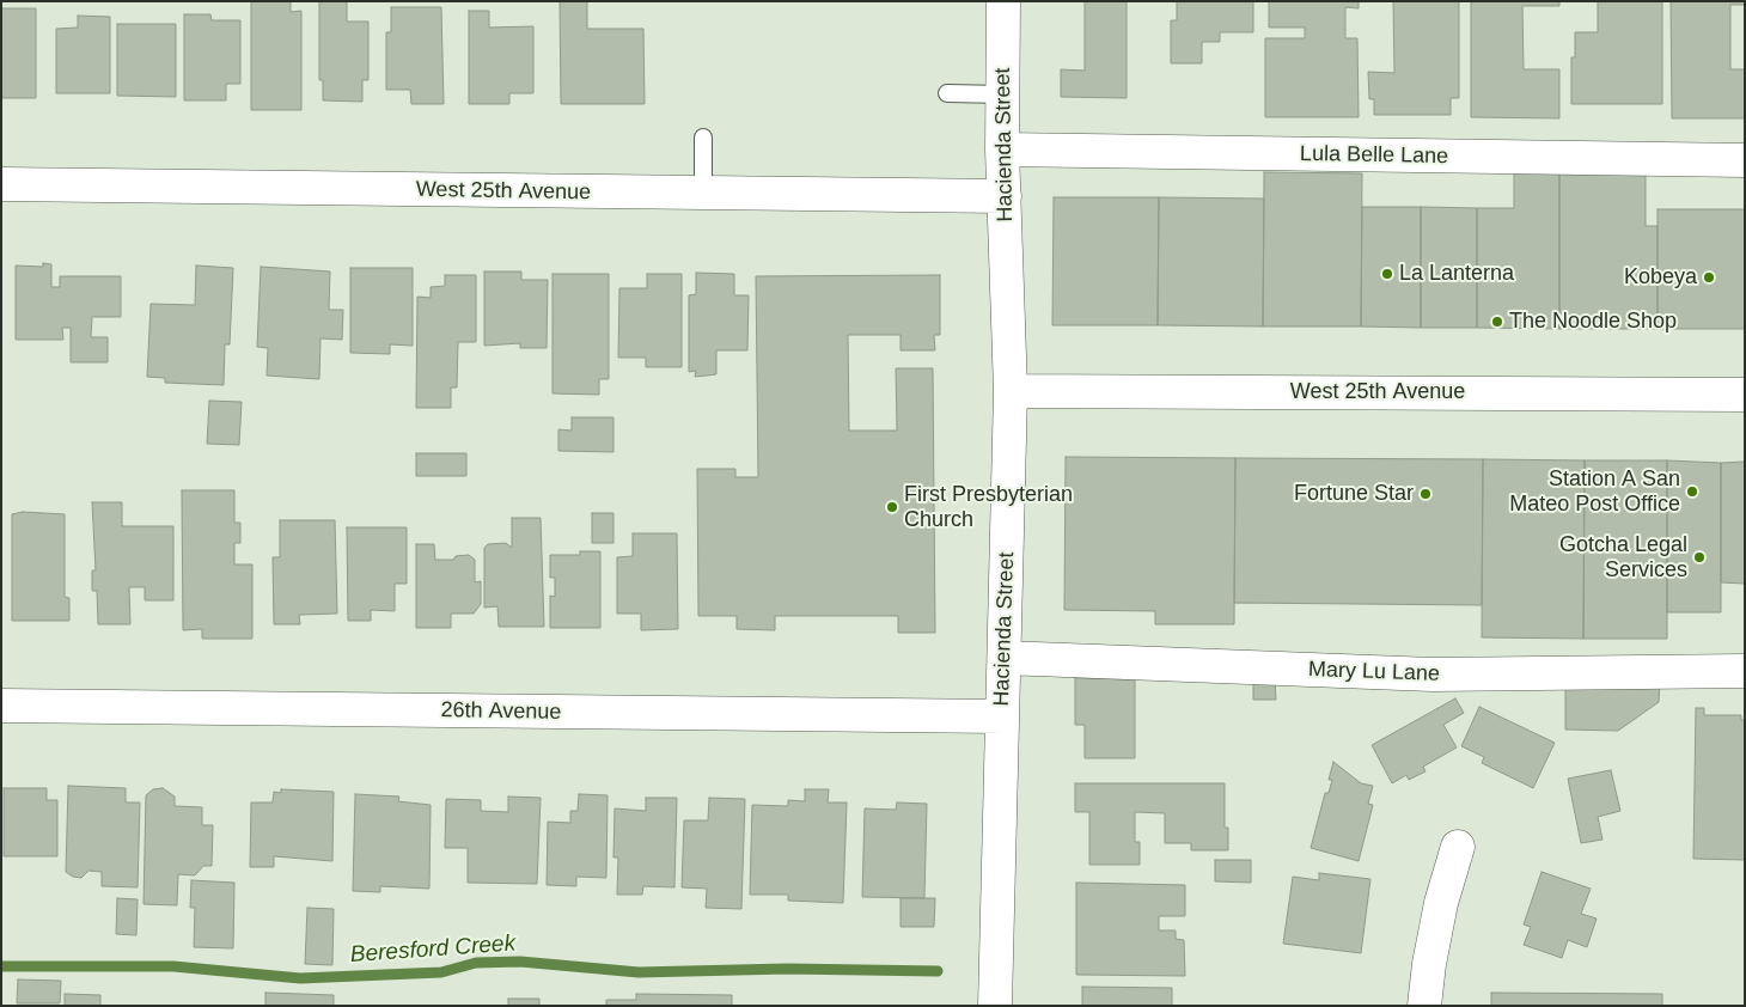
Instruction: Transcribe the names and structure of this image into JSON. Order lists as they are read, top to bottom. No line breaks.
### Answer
{"streets":{"street":["Hacienda Street","Lula Belle Lane","West 25th Avenue","Mary Lu Lane","26th Avenue"]},"crossings":[["Hacienda Street","Lula Belle Lane"],["Hacienda Street","West 25th Avenue"],["Hacienda Street","Mary Lu Lane"],["Hacienda Street","26th Avenue"]],"water":["Beresford Creek"],"places":["La Lanterna","Kobeya","The Noodle Shop","Station A San Mateo Post Office","Fortune Star","First Presbyterian Church","Gotcha Legal Services"]}
